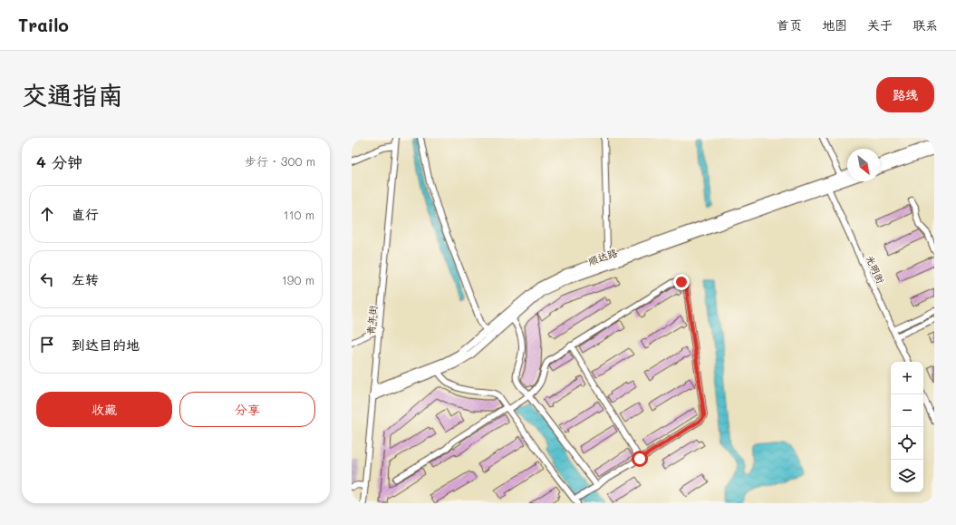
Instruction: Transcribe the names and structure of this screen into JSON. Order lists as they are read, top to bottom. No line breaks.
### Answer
{"streets":{"main road":["顺达路"],"street":["光明街","青年街"]},"crossings":[["顺达路","光明街"],["顺达路","青年街"]],"north":"bottom right","page":{"header":"Trailo","nav":["首页","地图","关于","联系"],"buttons":["路线",["收藏","分享"]],"title":"交通指南","heading":["4 分钟","步行 · 300 m"],"list":[["直行","110 m"],["左转","190 m"],"到达目的地"],"map_buttons":["+","−"]}}
